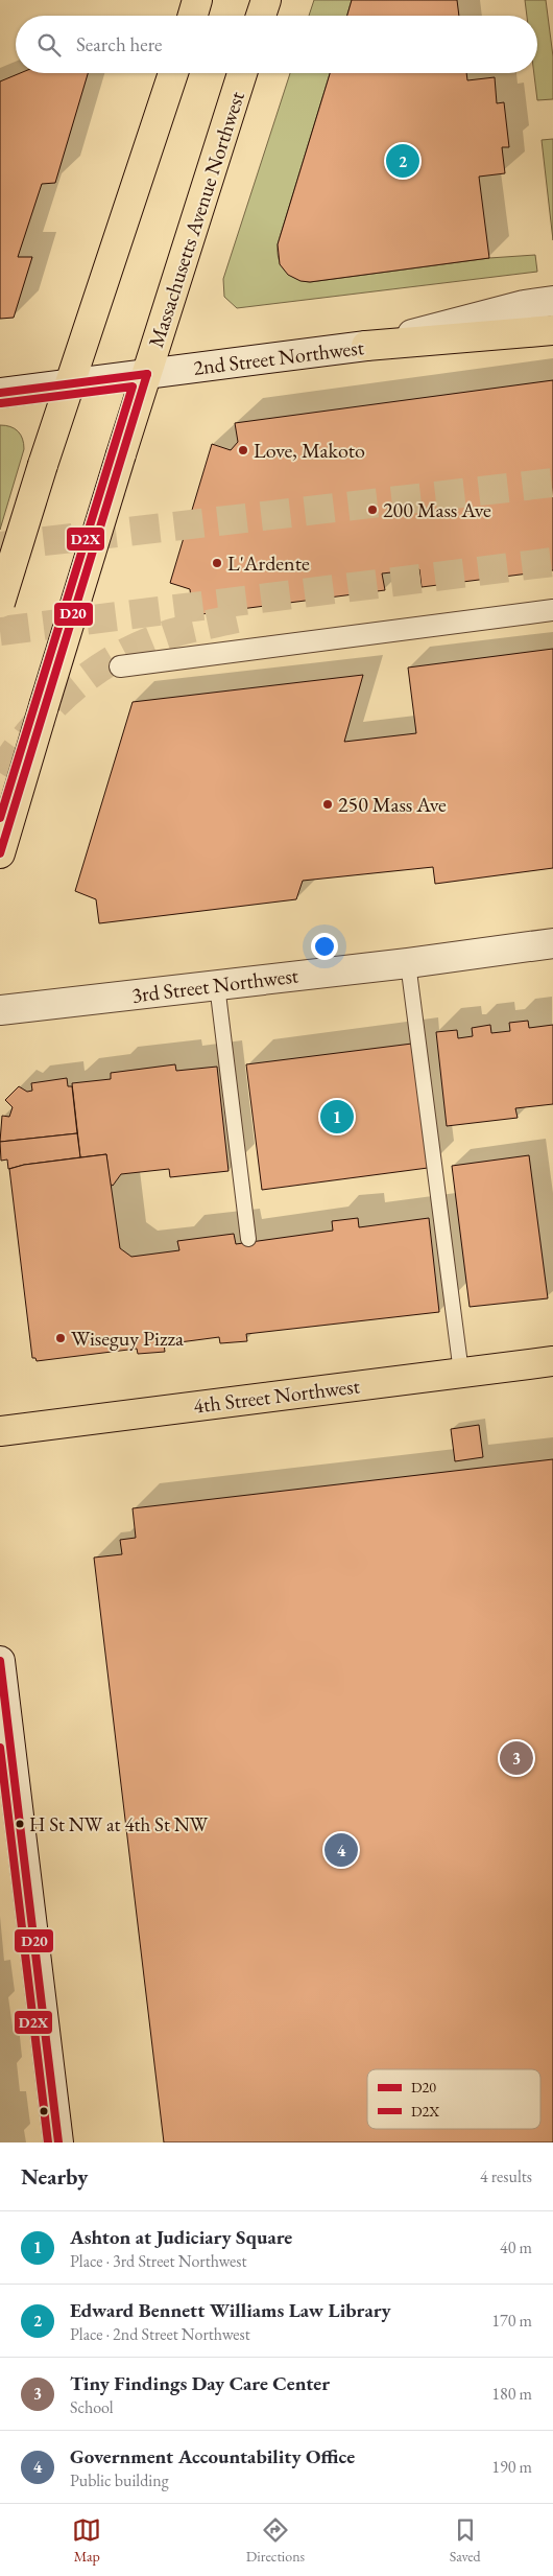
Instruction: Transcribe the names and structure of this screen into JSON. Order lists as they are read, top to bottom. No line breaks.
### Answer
{"streets":{"main road":["Massachusetts Avenue Northwest","2nd Street Northwest","3rd Street Northwest","4th Street Northwest"]},"crossings":[["Massachusetts Avenue Northwest","2nd Street Northwest"]],"places":["Love, Makoto","200 Mass Ave","L'Ardente","250 Mass Ave","Wiseguy Pizza","H St NW at 4th St NW"],"lines":["transit line D20","transit line D2X"],"legend":["D20","D2X"],"page":{"search":"Search here","pins":["2","1","3","4"],"heading":["Nearby","4 results"],"list":[{"mark":"1","name":"Ashton at Judiciary Square","note":"Place · 3rd Street Northwest","value":"40 m"},{"mark":"2","name":"Edward Bennett Williams Law Library","note":"Place · 2nd Street Northwest","value":"170 m"},{"mark":"3","name":"Tiny Findings Day Care Center","note":"School","value":"180 m"},{"mark":"4","name":"Government Accountability Office","note":"Public building","value":"190 m"}],"nav":["Map","Directions","Saved"]}}
